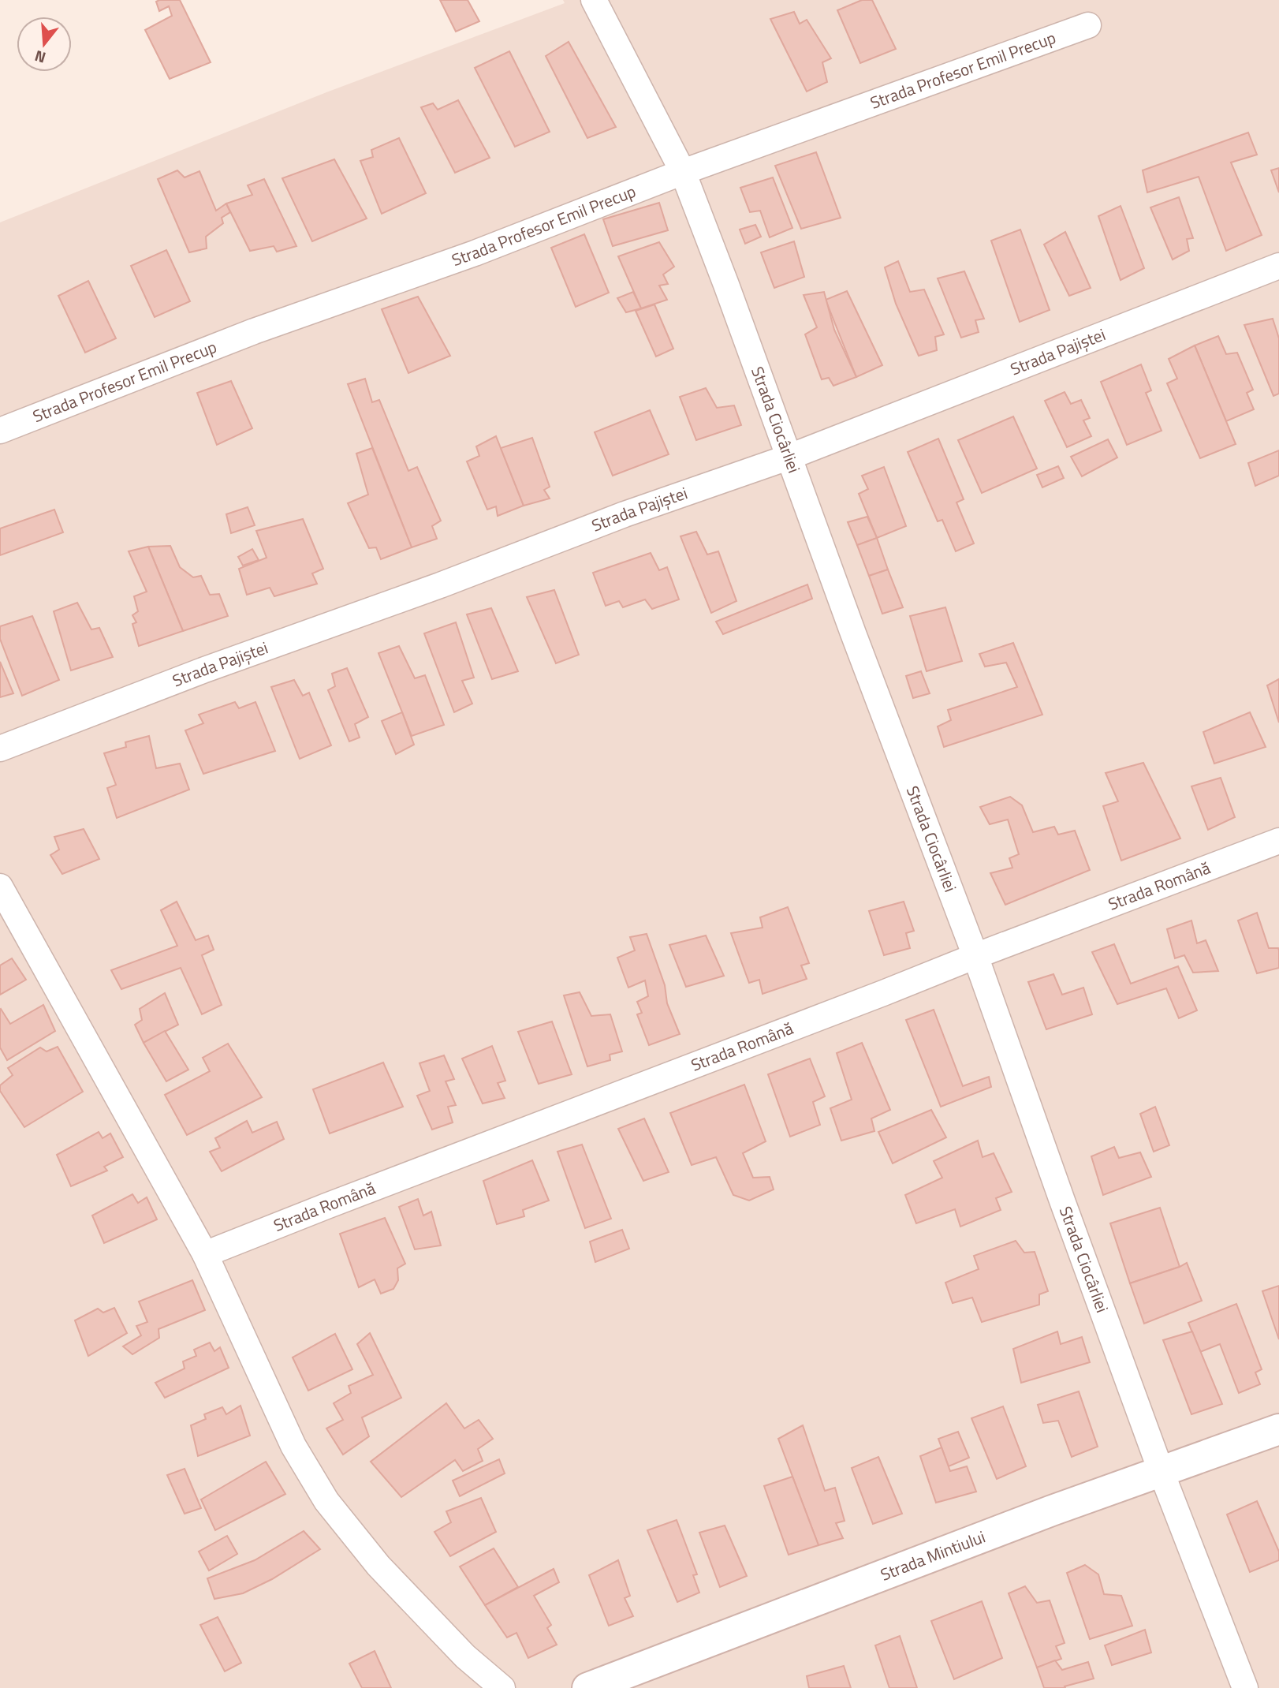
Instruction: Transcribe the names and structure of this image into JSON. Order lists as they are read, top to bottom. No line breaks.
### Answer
{"streets":{"main road":["Strada Mintiului"],"street":["Strada Profesor Emil Precup","Strada Pajiștei","Strada Ciocârliei","Strada Română"]},"crossings":[["Strada Profesor Emil Precup","Strada Ciocârliei"],["Strada Pajiștei","Strada Ciocârliei"],["Strada Ciocârliei","Strada Română"],["Strada Ciocârliei","Strada Mintiului"]],"north":"bottom"}
